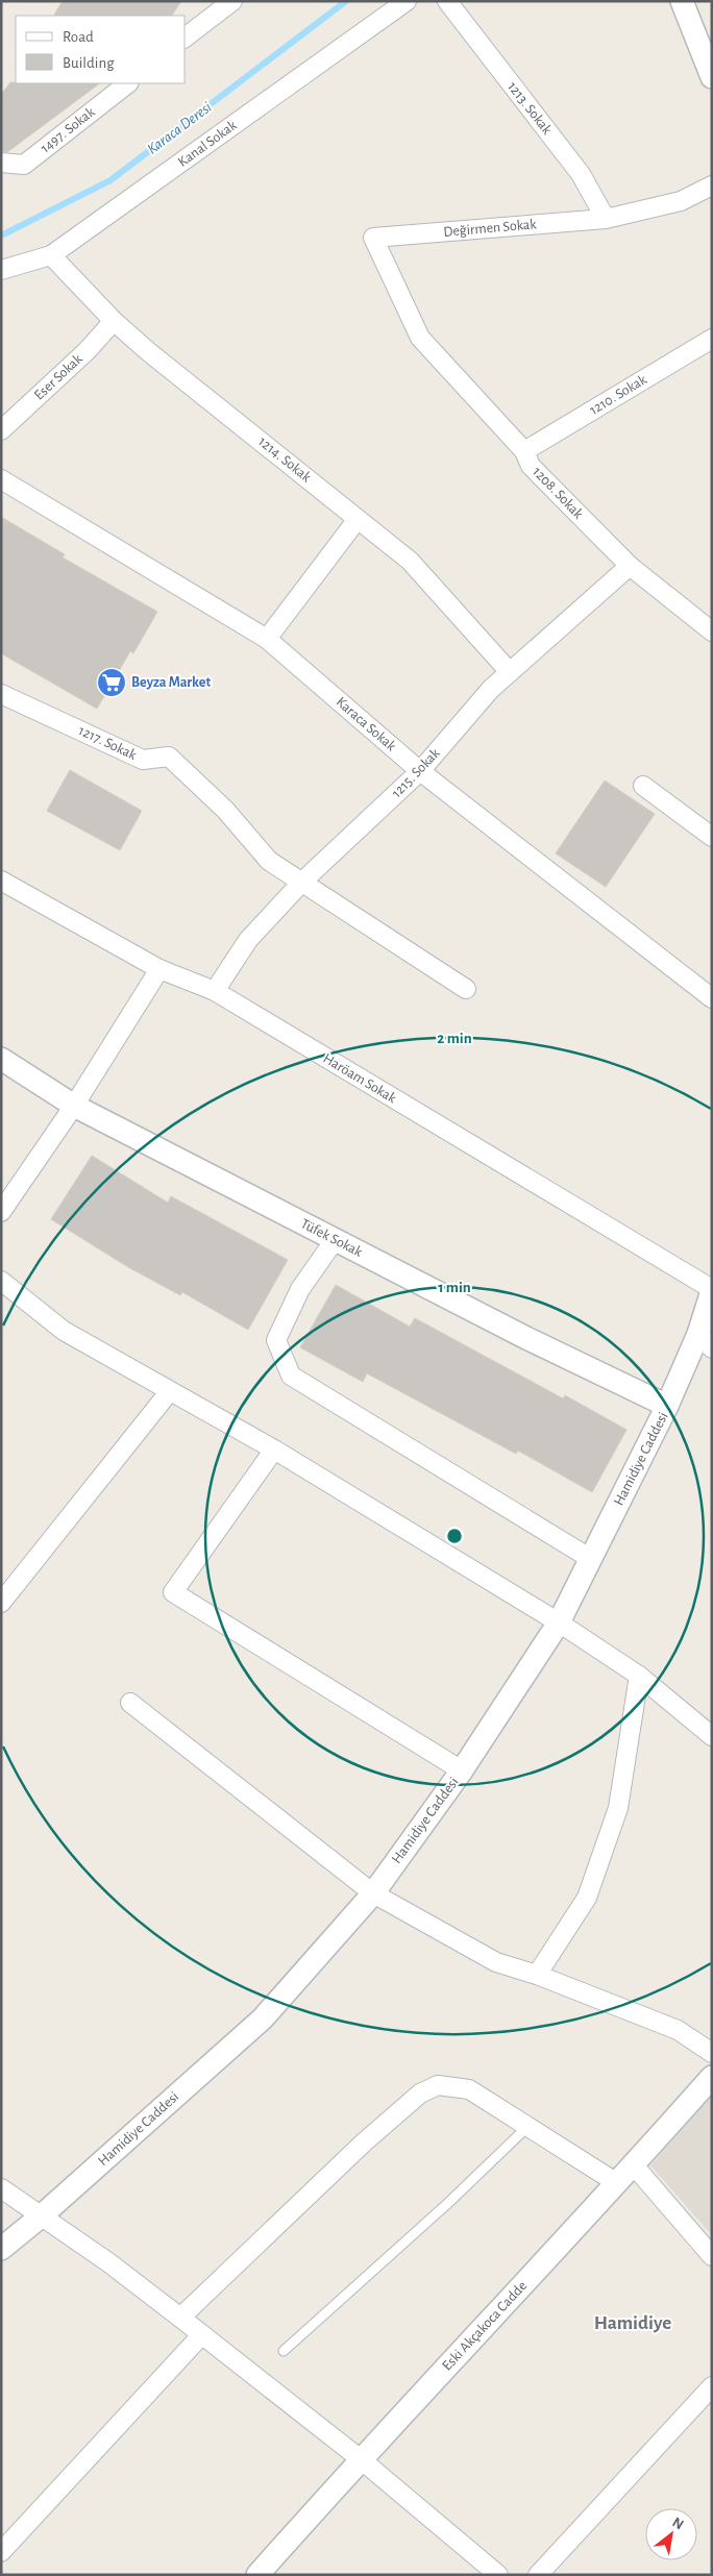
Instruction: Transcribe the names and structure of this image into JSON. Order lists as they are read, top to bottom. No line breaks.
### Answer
{"streets":{"street":["1213. Sokak","1497. Sokak","Kanal Sokak","Değirmen Sokak","Eser Sokak","1210. Sokak","1214. Sokak","1208. Sokak","Karaca Sokak","1217. Sokak","1215. Sokak","Haröam Sokak","Tüfek Sokak","Hamidiye Caddesi","Eski Akçakoca Cadde"]},"crossings":[["1213. Sokak","Değirmen Sokak"],["Kanal Sokak","1214. Sokak"],["Değirmen Sokak","1208. Sokak"],["Eser Sokak","1214. Sokak"],["1210. Sokak","1208. Sokak"],["1214. Sokak","1215. Sokak"],["1208. Sokak","1215. Sokak"],["Karaca Sokak","1215. Sokak"],["1217. Sokak","1215. Sokak"],["1215. Sokak","Haröam Sokak"],["Haröam Sokak","Hamidiye Caddesi"],["Tüfek Sokak","Hamidiye Caddesi"]],"districts":["Hamidiye"],"water":["Karaca Deresi"],"places":{"supermarket":["Beyza Market"]},"legend":["Road","Building"],"north":"top right","rings":["2 min","1 min"]}
